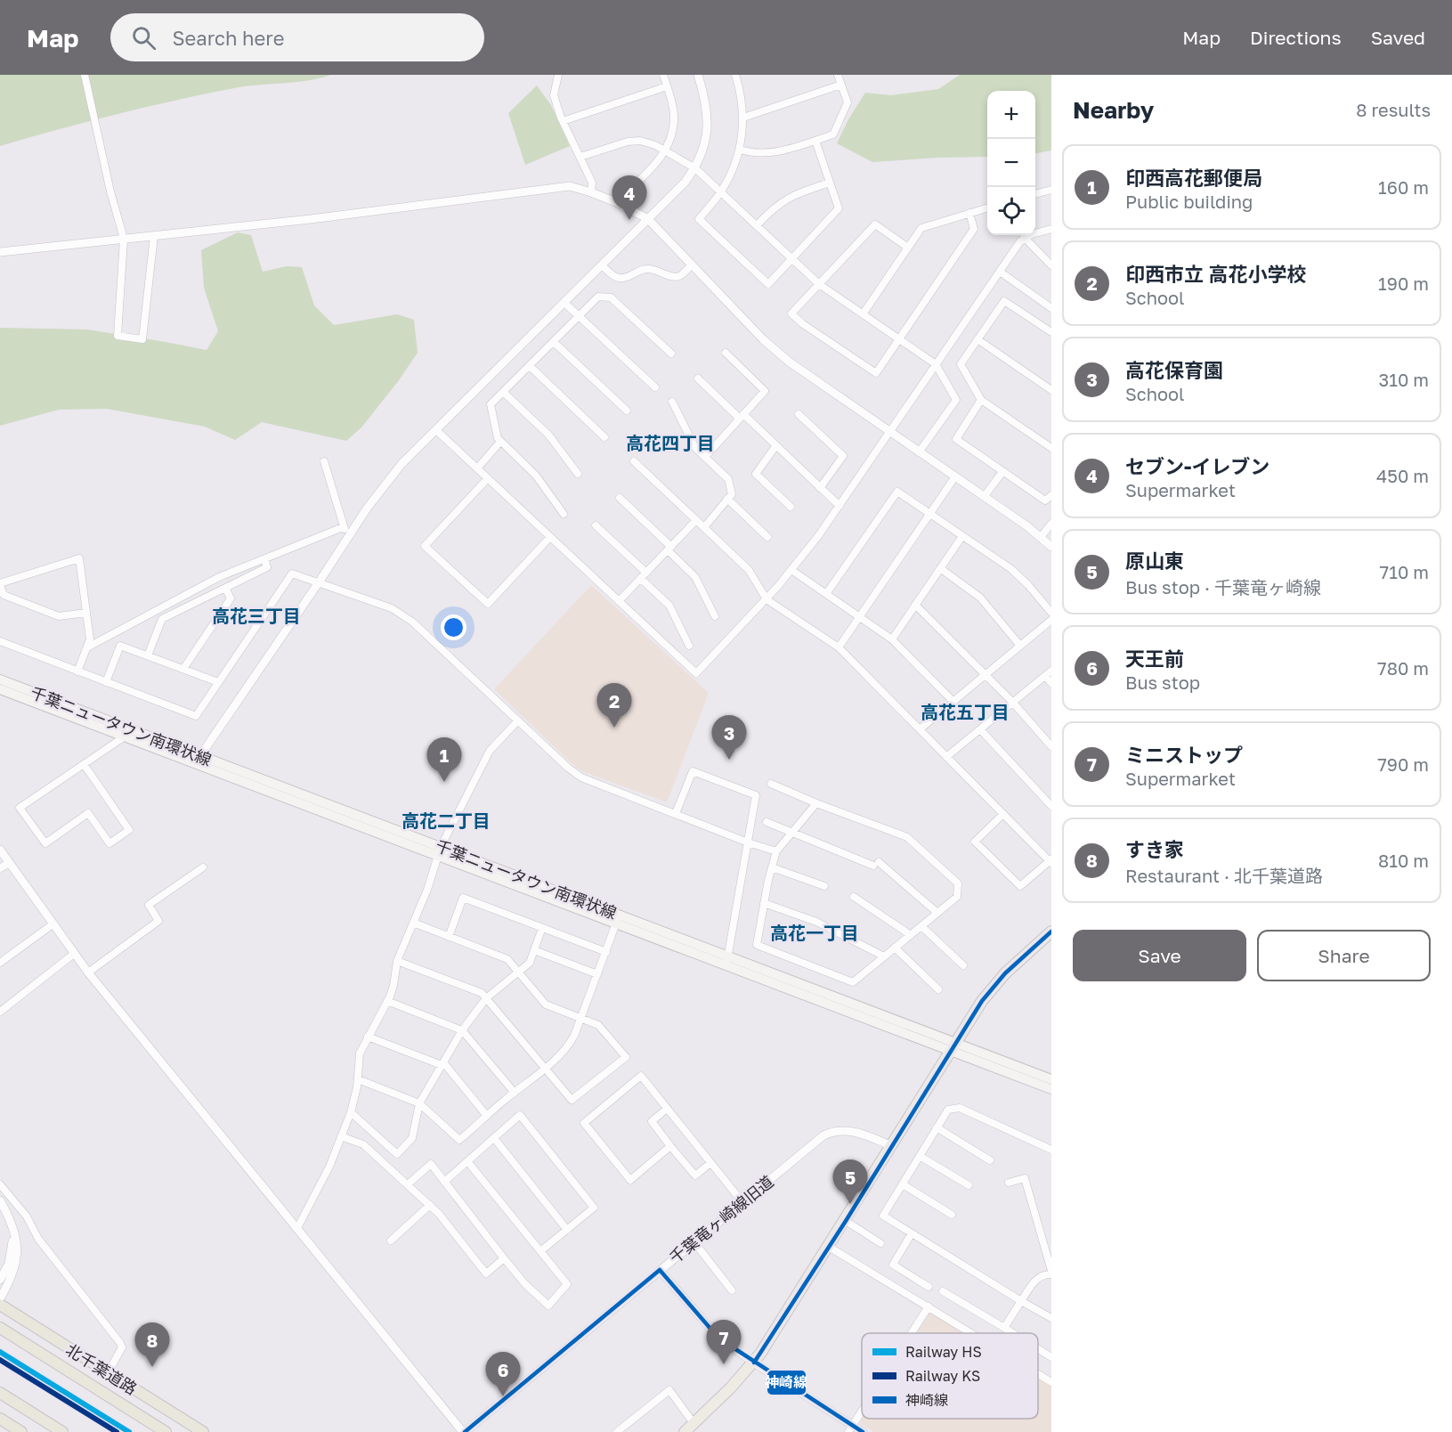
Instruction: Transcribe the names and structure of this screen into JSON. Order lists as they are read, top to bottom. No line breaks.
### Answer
{"streets":{"highway":["北千葉道路"],"main road":["千葉ニュータウン南環状線"],"street":["千葉竜ヶ崎線旧道"]},"districts":["高花四丁目","高花三丁目","高花五丁目","高花二丁目","高花一丁目"],"lines":["transit line 神崎線","rail line HS","rail line KS"],"legend":["Railway HS","Railway KS","神崎線"],"page":{"header":"Map","search":"Search here","nav":["Map","Directions","Saved"],"heading":["Nearby","8 results"],"map_buttons":["+","−"],"list":[{"mark":"1","name":"印西高花郵便局","note":"Public building","value":"160 m"},{"mark":"2","name":"印西市立 高花小学校","note":"School","value":"190 m"},{"mark":"3","name":"高花保育園","note":"School","value":"310 m"},{"mark":"4","name":"セブン-イレブン","note":"Supermarket","value":"450 m"},{"mark":"5","name":"原山東","note":"Bus stop · 千葉竜ヶ崎線","value":"710 m"},{"mark":"6","name":"天王前","note":"Bus stop","value":"780 m"},{"mark":"7","name":"ミニストップ","note":"Supermarket","value":"790 m"},{"mark":"8","name":"すき家","note":"Restaurant · 北千葉道路","value":"810 m"}],"pins":["4","2","3","1","5","7","8","6"],"buttons":["Save","Share"]}}
